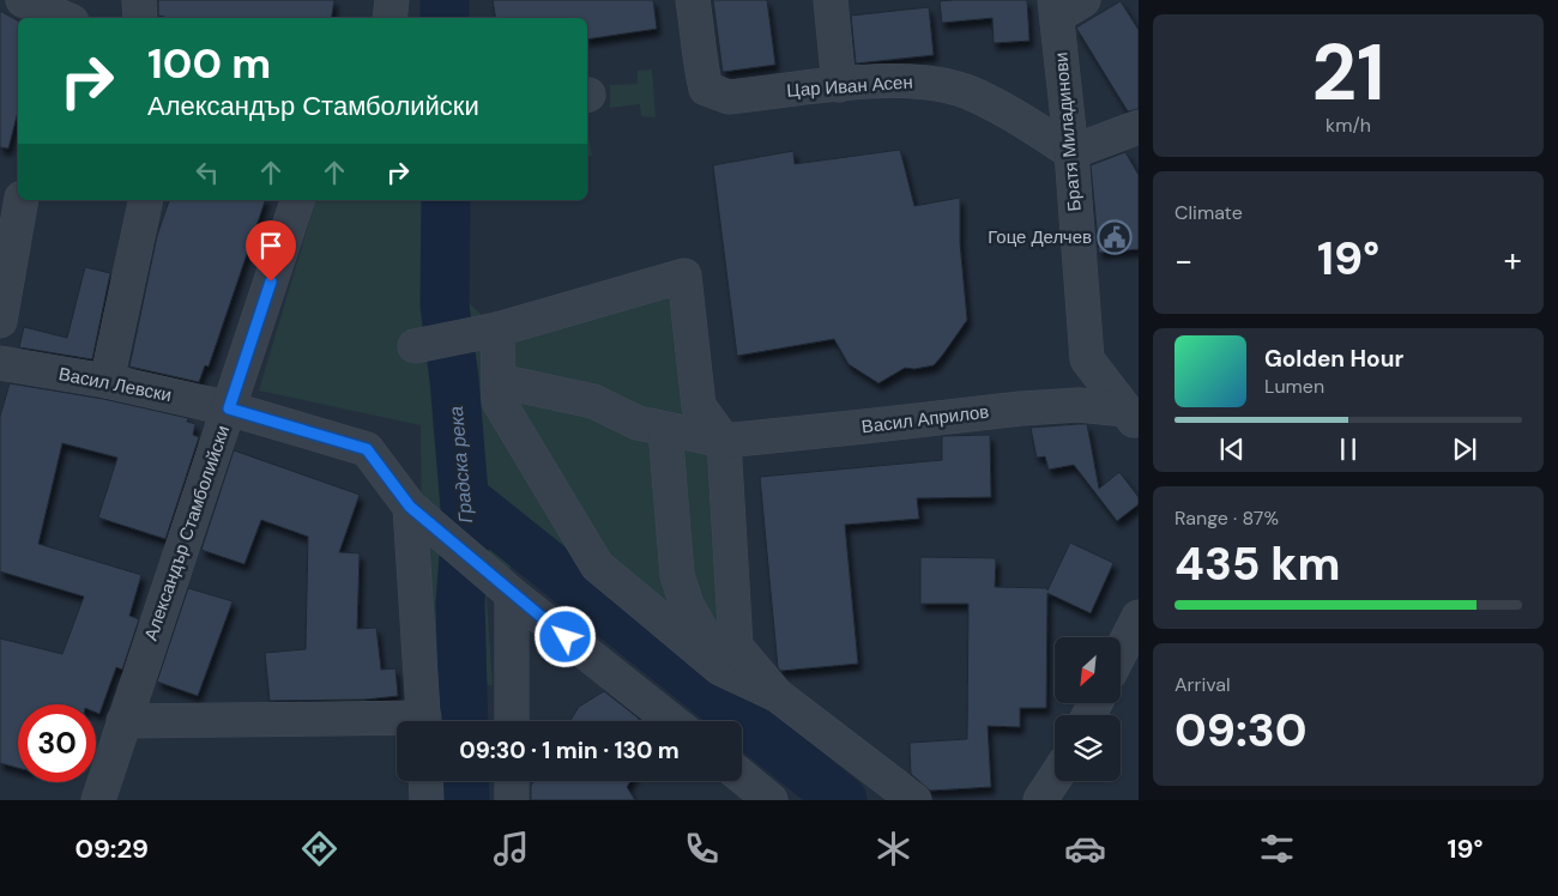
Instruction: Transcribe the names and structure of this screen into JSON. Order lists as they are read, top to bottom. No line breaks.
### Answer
{"streets":{"street":["Цар Иван Асен","Братя Миладинови","Васил Левски","Васил Априлов","Александър Стамболийски"]},"crossings":[["Цар Иван Асен","Братя Миладинови"],["Братя Миладинови","Васил Априлов"],["Васил Левски","Александър Стамболийски"]],"water":["Градска река"],"places":{"public building":["Гоце Делчев"]},"north":"bottom left","page":{"tile":[["21","km/h"],"Climate",["Range · 87%","435 km"],["Arrival","09:30"]],"turn":["100 m","Александър Стамболийски"],"heat":["−","19°","+"],"song":["Golden Hour","Lumen"],"limit":"30","trip":"09:30 · 1 min · 130 m","tabs":["09:29","19°"]}}
